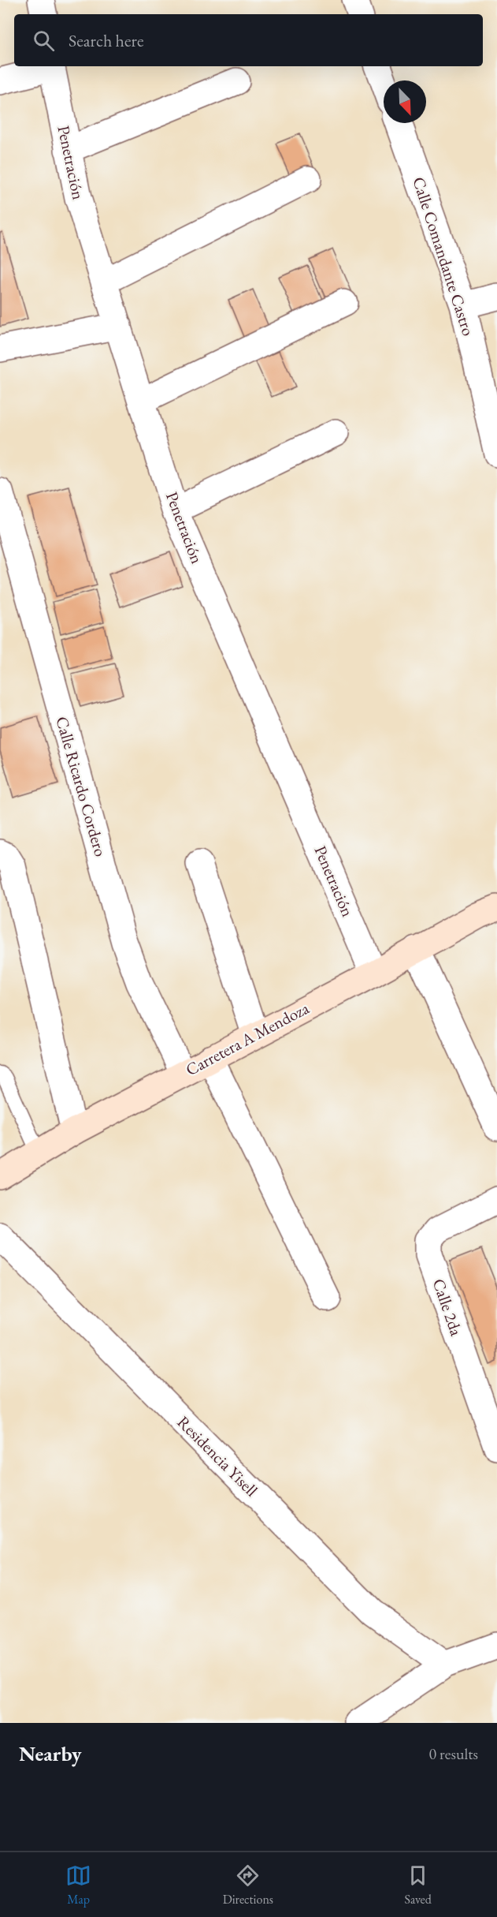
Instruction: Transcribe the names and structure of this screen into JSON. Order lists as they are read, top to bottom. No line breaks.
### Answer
{"streets":{"street":["Penetración","Calle Comandante Castro","Calle Ricardo Cordero","Carretera A Mendoza","Calle 2da","Residencia Yisell"]},"crossings":[["Penetración","Carretera A Mendoza"],["Calle Ricardo Cordero","Carretera A Mendoza"]],"north":"bottom right","page":{"search":"Search here","heading":["Nearby","0 results"],"nav":["Map","Directions","Saved"]}}
